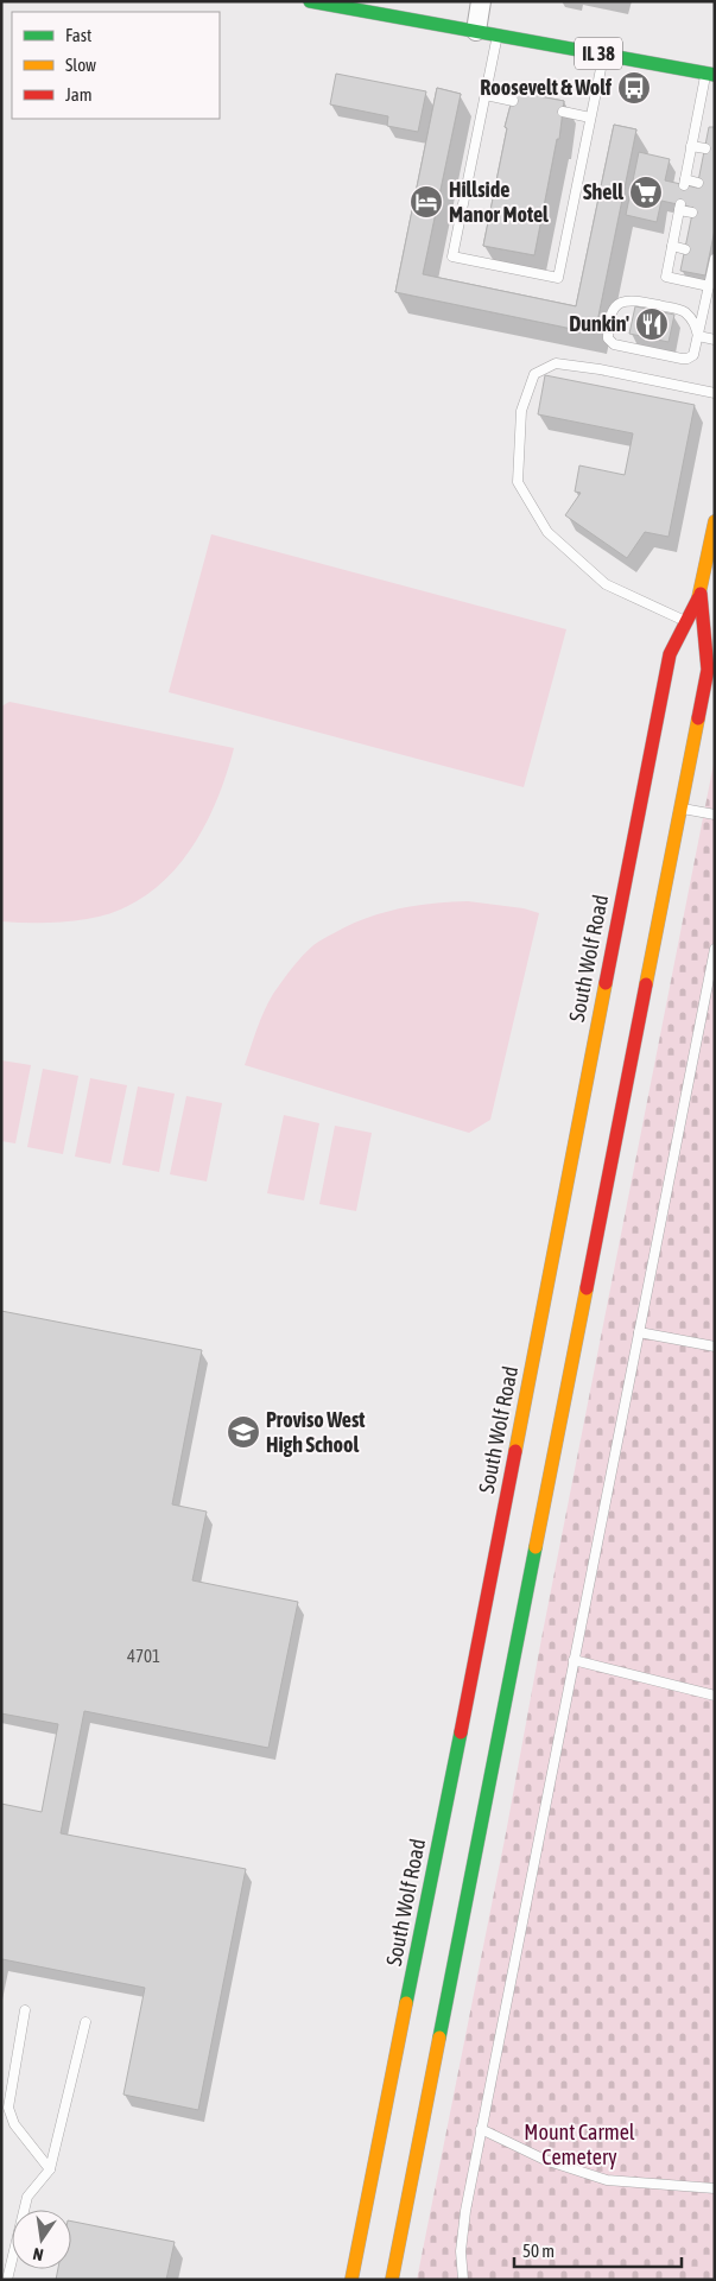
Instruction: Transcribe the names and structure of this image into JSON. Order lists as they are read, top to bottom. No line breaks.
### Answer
{"streets":{"main road":["IL 38","South Wolf Road"]},"parks":["Mount Carmel Cemetery"],"places":{"bus stop":["Roosevelt & Wolf"],"supermarket":["Shell"],"hotel":["Hillside Manor Motel"],"restaurant":["Dunkin'"],"school or university":["Proviso West High School"]},"house_numbers":["4701"],"legend":["Fast","Slow","Jam"],"scale_bar":"50 m","north":"bottom"}
